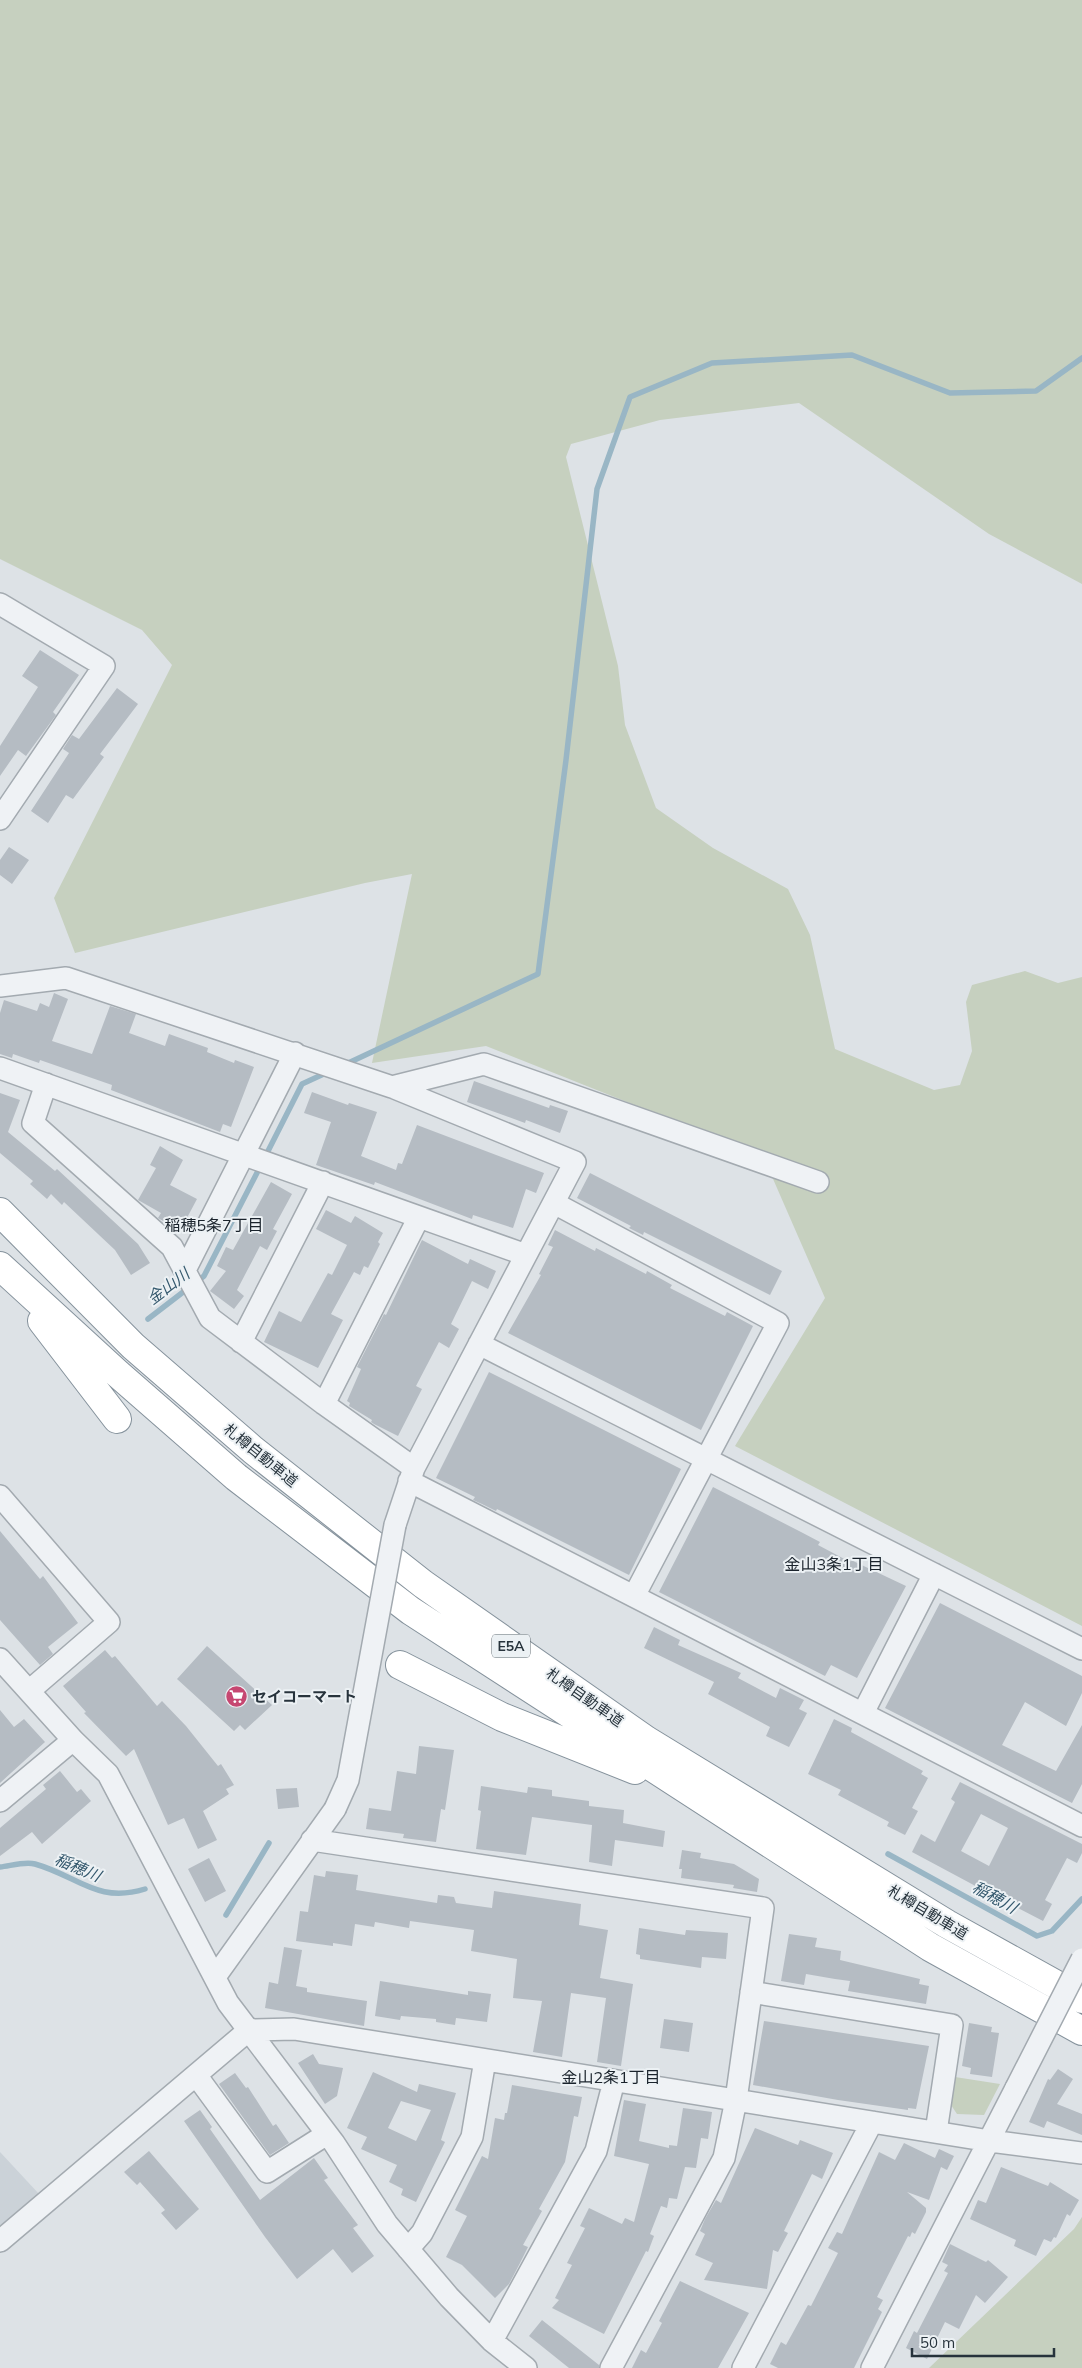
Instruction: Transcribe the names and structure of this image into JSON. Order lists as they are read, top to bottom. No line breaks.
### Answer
{"streets":{"highway":["札樽自動車道","E5A"]},"districts":["稲穂5条7丁目","金山3条1丁目","金山2条1丁目"],"water":["金山川","稲穂川"],"places":{"supermarket":["セイコーマート"]},"scale_bar":"50 m"}
